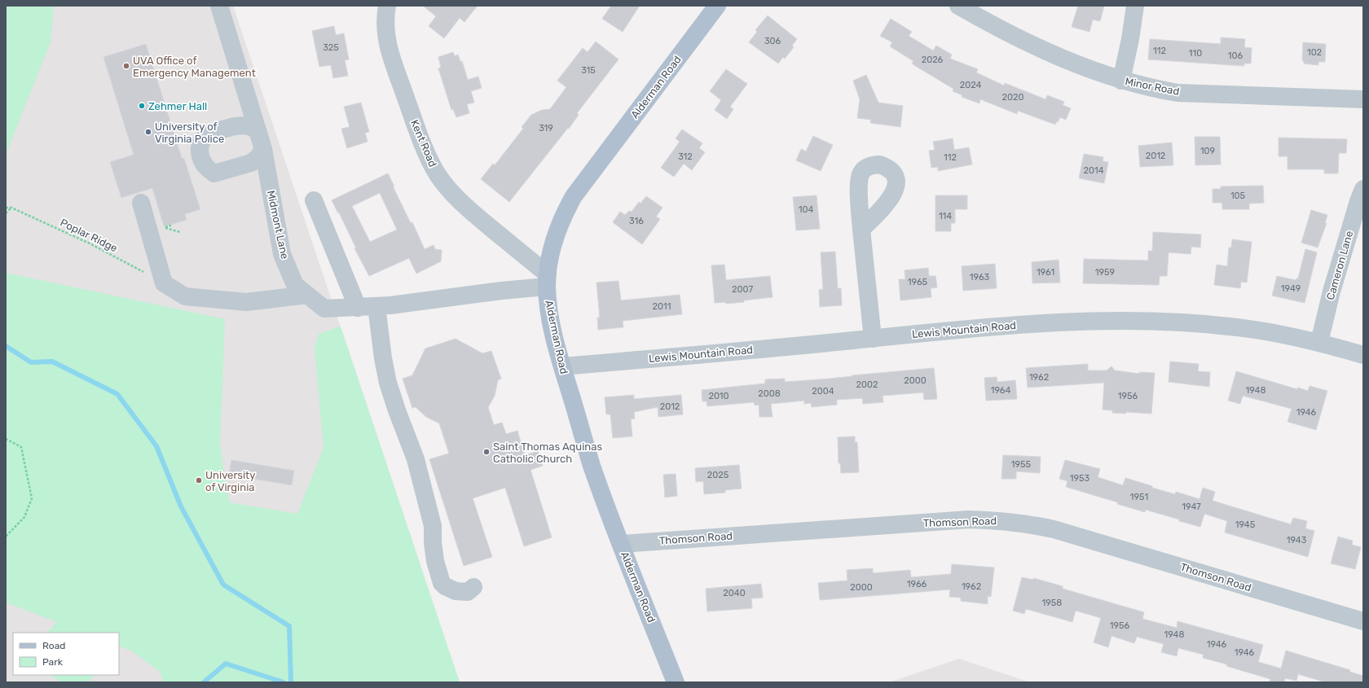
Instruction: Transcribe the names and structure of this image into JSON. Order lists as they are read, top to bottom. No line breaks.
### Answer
{"streets":{"main road":["Alderman Road"],"street":["Minor Road","Kent Road","Midmont Lane","Cameron Lane","Lewis Mountain Road","Thomson Road"],"path":["Poplar Ridge"]},"crossings":[["Alderman Road","Kent Road"],["Alderman Road","Midmont Lane"],["Alderman Road","Lewis Mountain Road"],["Alderman Road","Thomson Road"],["Kent Road","Midmont Lane"],["Cameron Lane","Lewis Mountain Road"]],"places":["UVA Office of Emergency Management","Zehmer Hall","University of Virginia Police","Saint Thomas Aquinas Catholic Church","University of Virginia"],"house_numbers":["306","325","112","102","110","106","2026","315","2024","2020","319","109","2012","312","112","2014","105","104","114","316","1961","1959","1963","1965","1949","2007","2011","1962","2000","2002","1964","1948","2004","2008","2010","1956","2012","1946","1955","2025","1953","1951","1947","1945","1943","1966","1962","2000","2040","1958","1956","1948","1946","1946"],"legend":["Road","Park"]}
